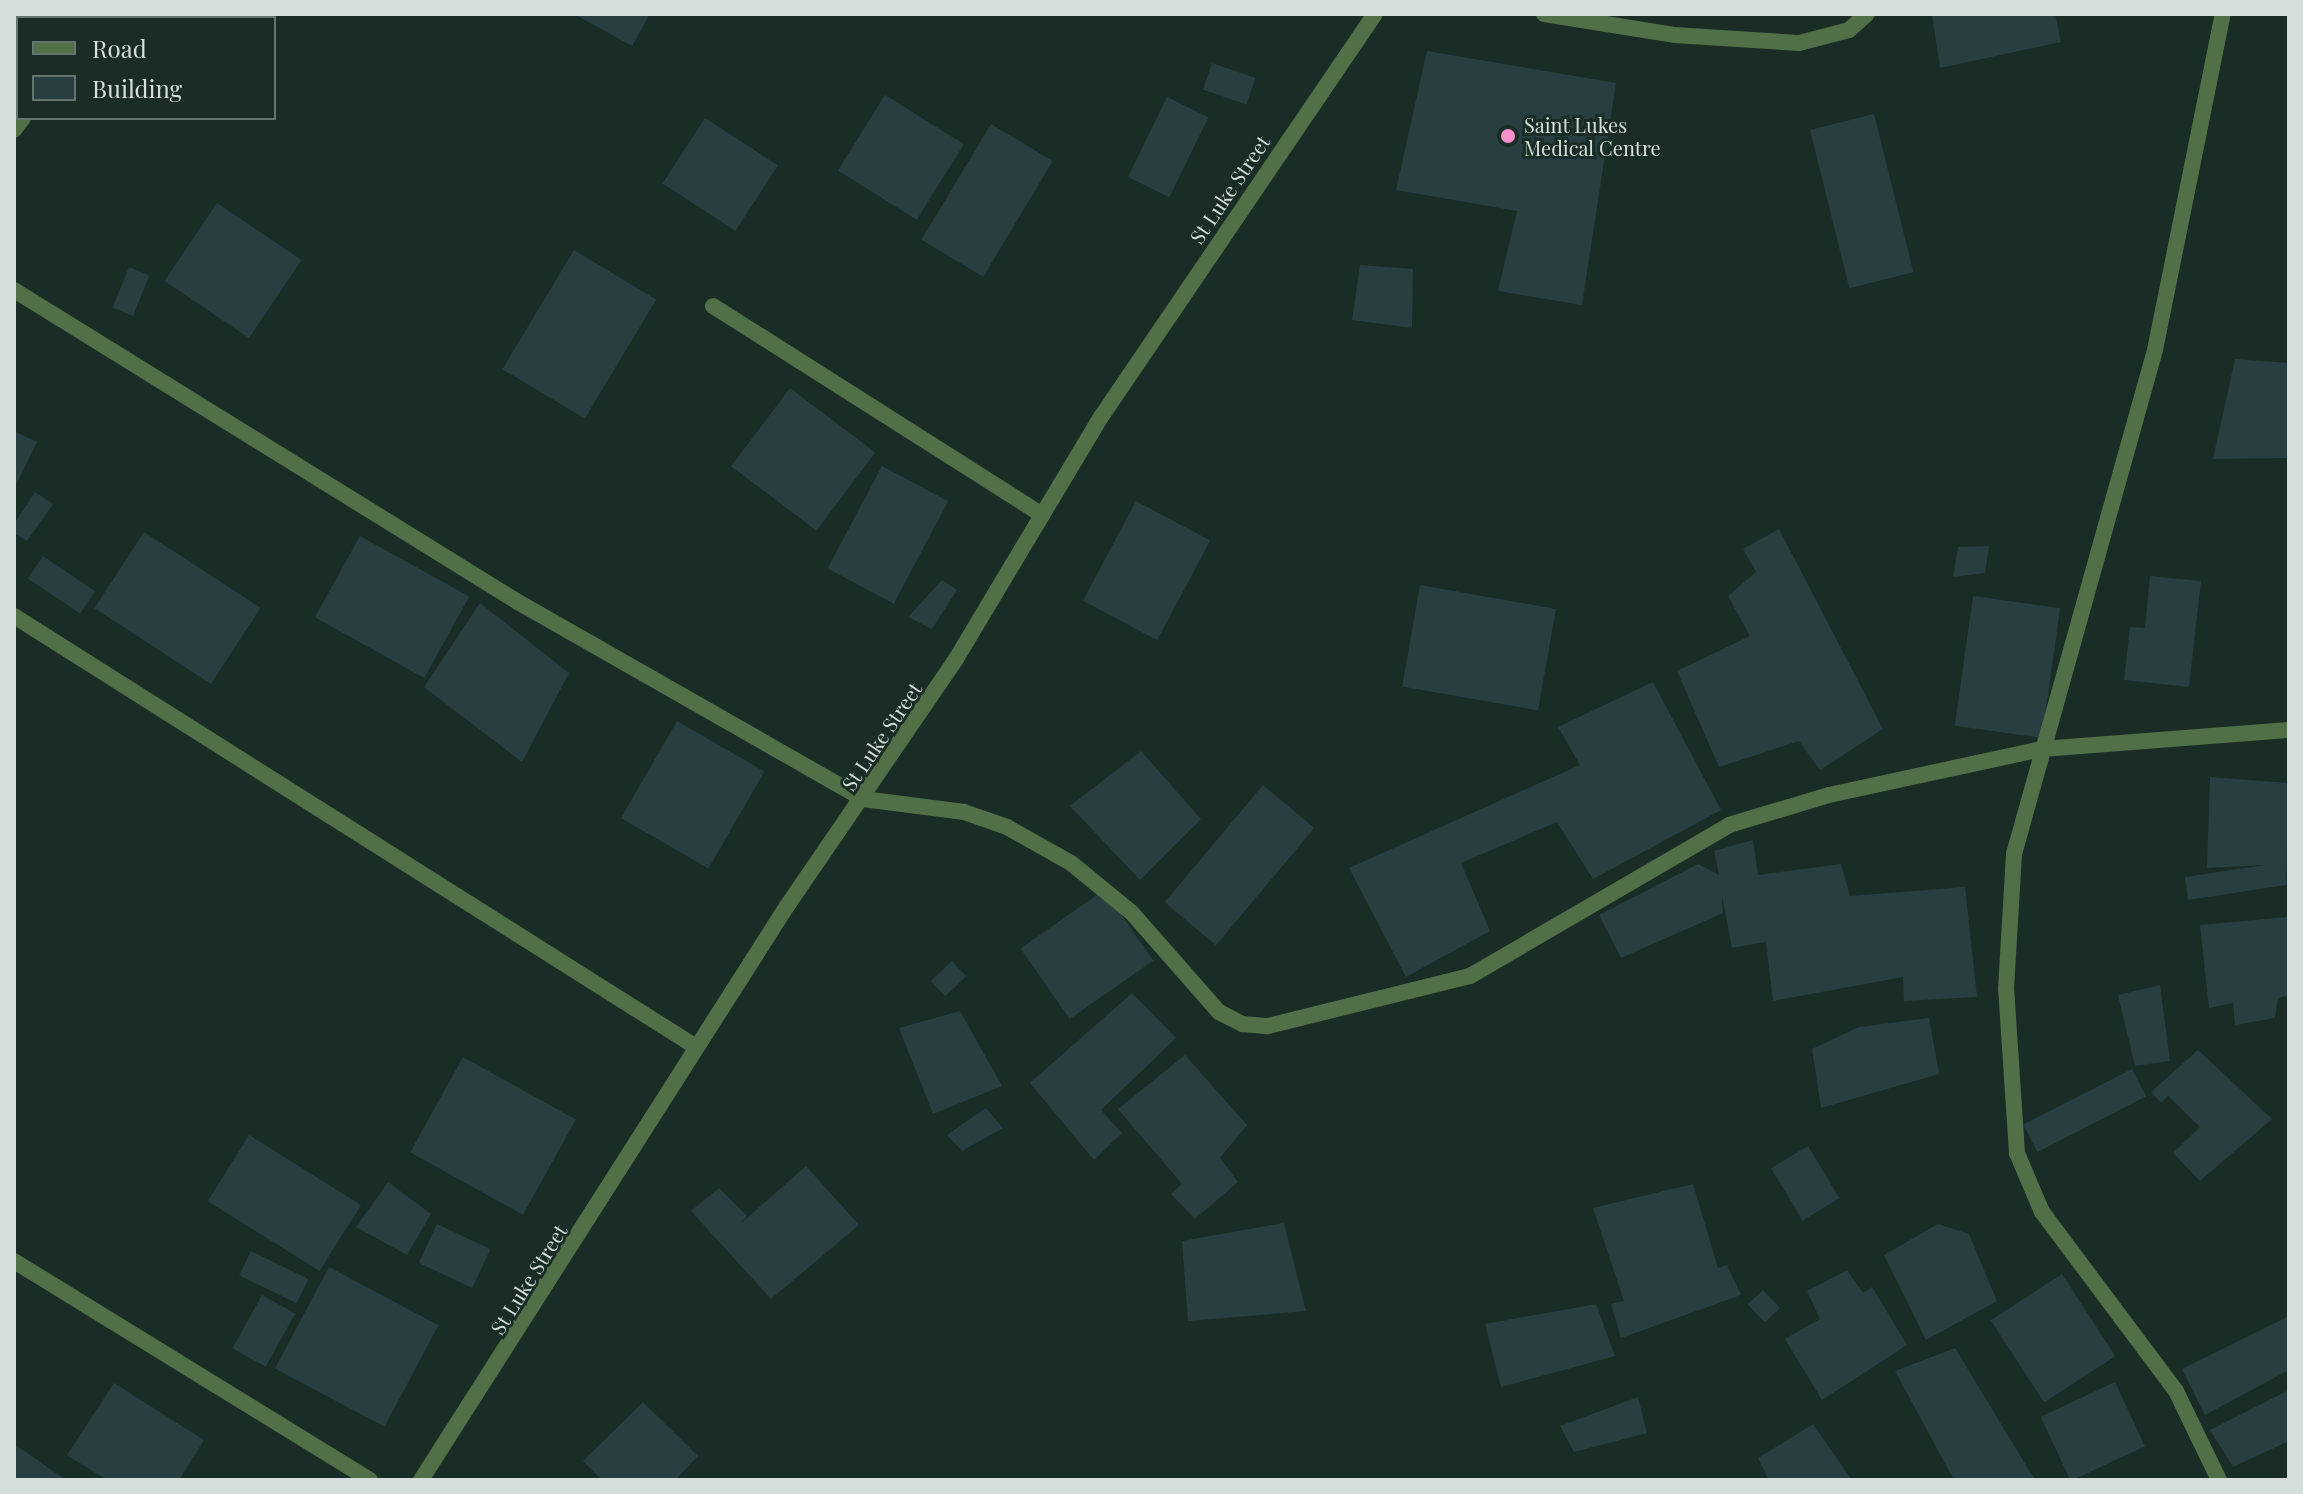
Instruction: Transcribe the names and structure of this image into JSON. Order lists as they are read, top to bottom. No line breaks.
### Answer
{"streets":{"street":["St Luke Street"]},"places":["Saint Lukes Medical Centre"],"legend":["Road","Building"]}
